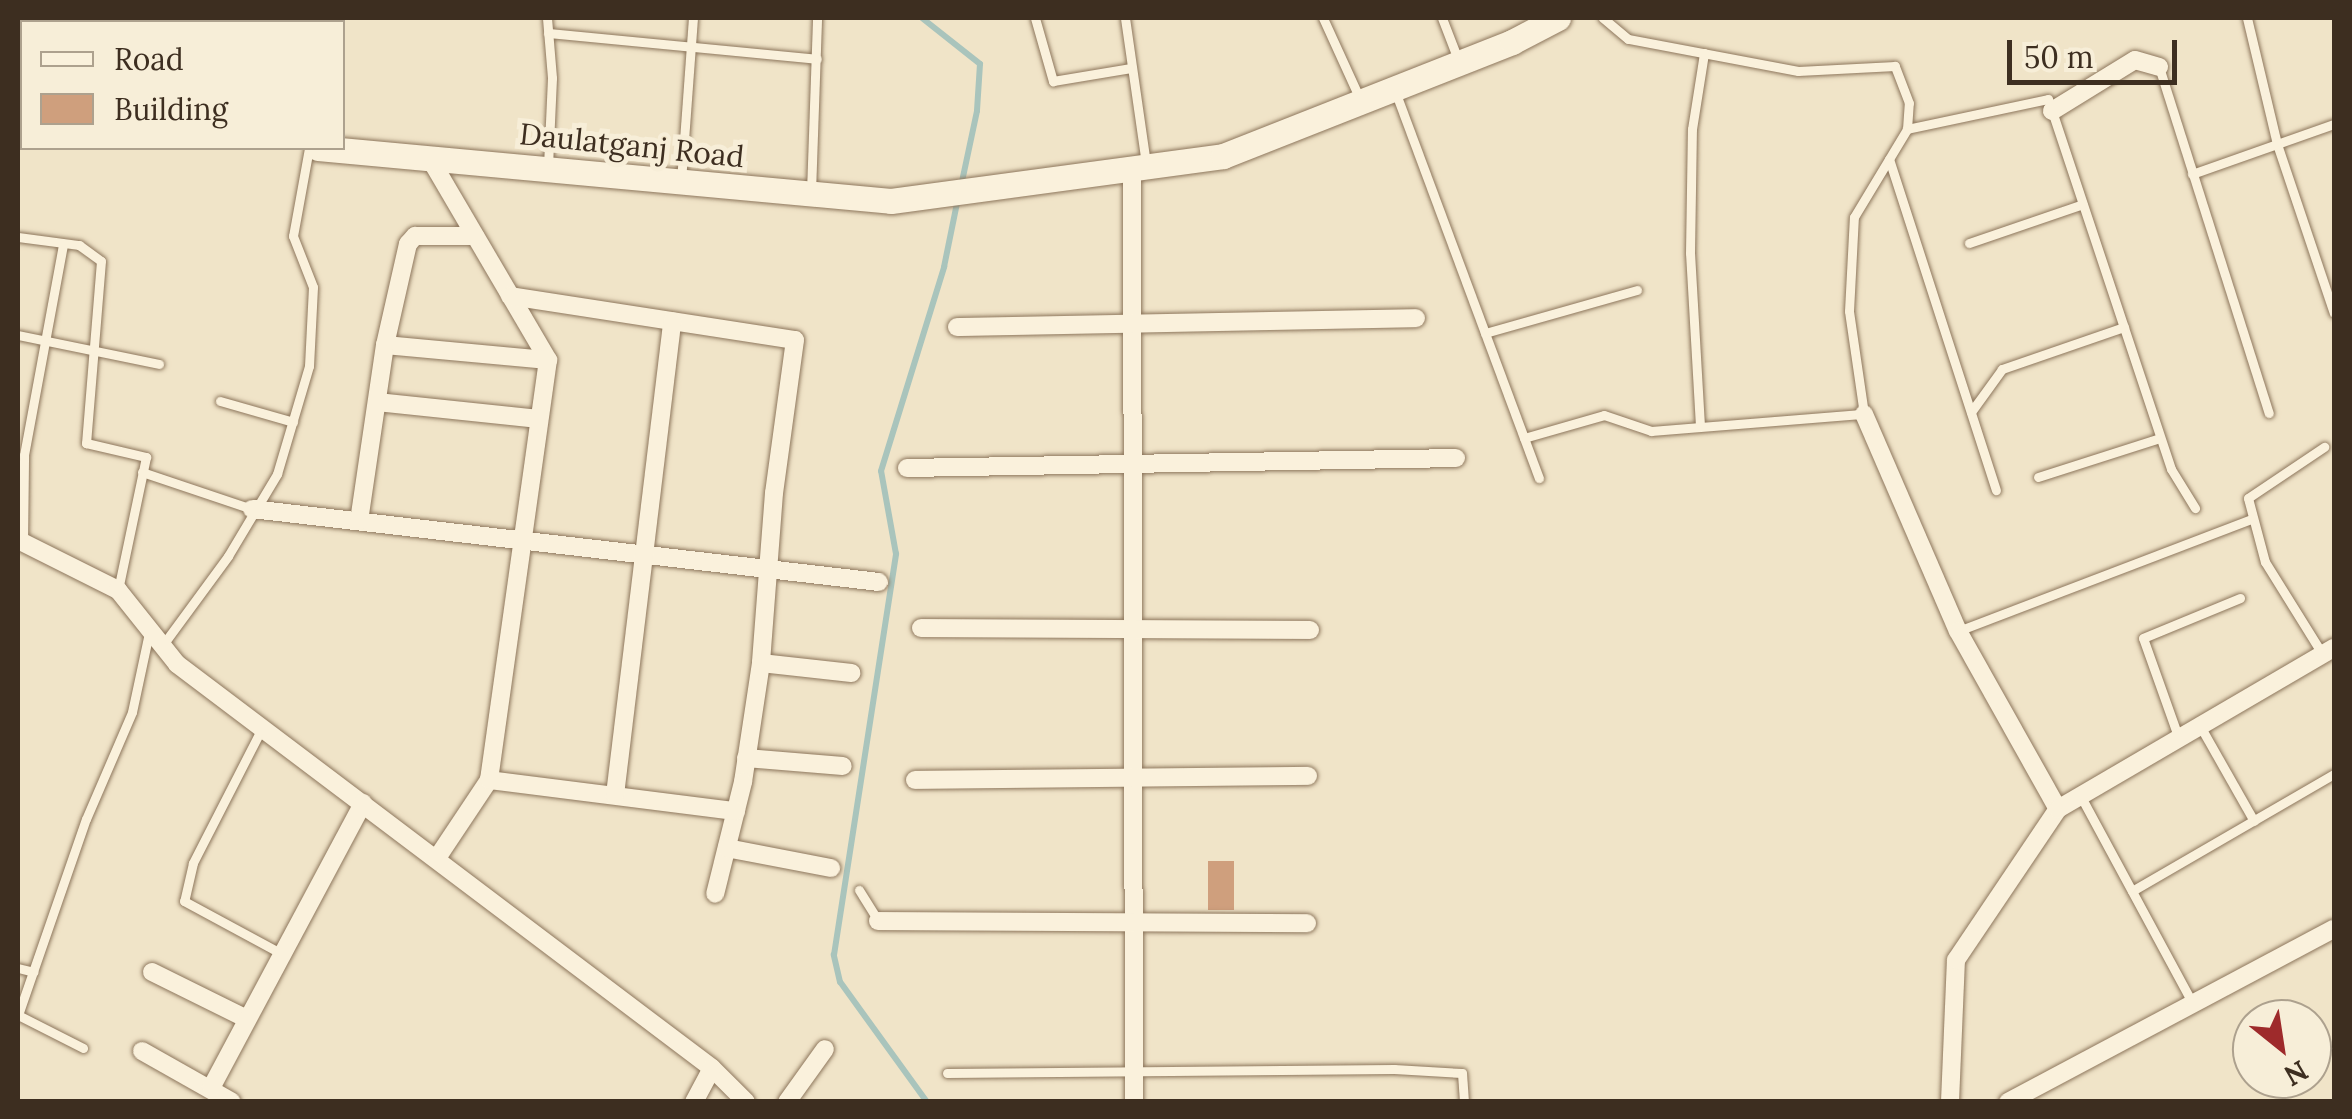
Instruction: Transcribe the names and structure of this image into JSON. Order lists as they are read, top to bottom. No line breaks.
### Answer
{"streets":{"street":["Daulatganj Road"]},"legend":["Road","Building"],"scale_bar":"50 m","north":"bottom right"}
